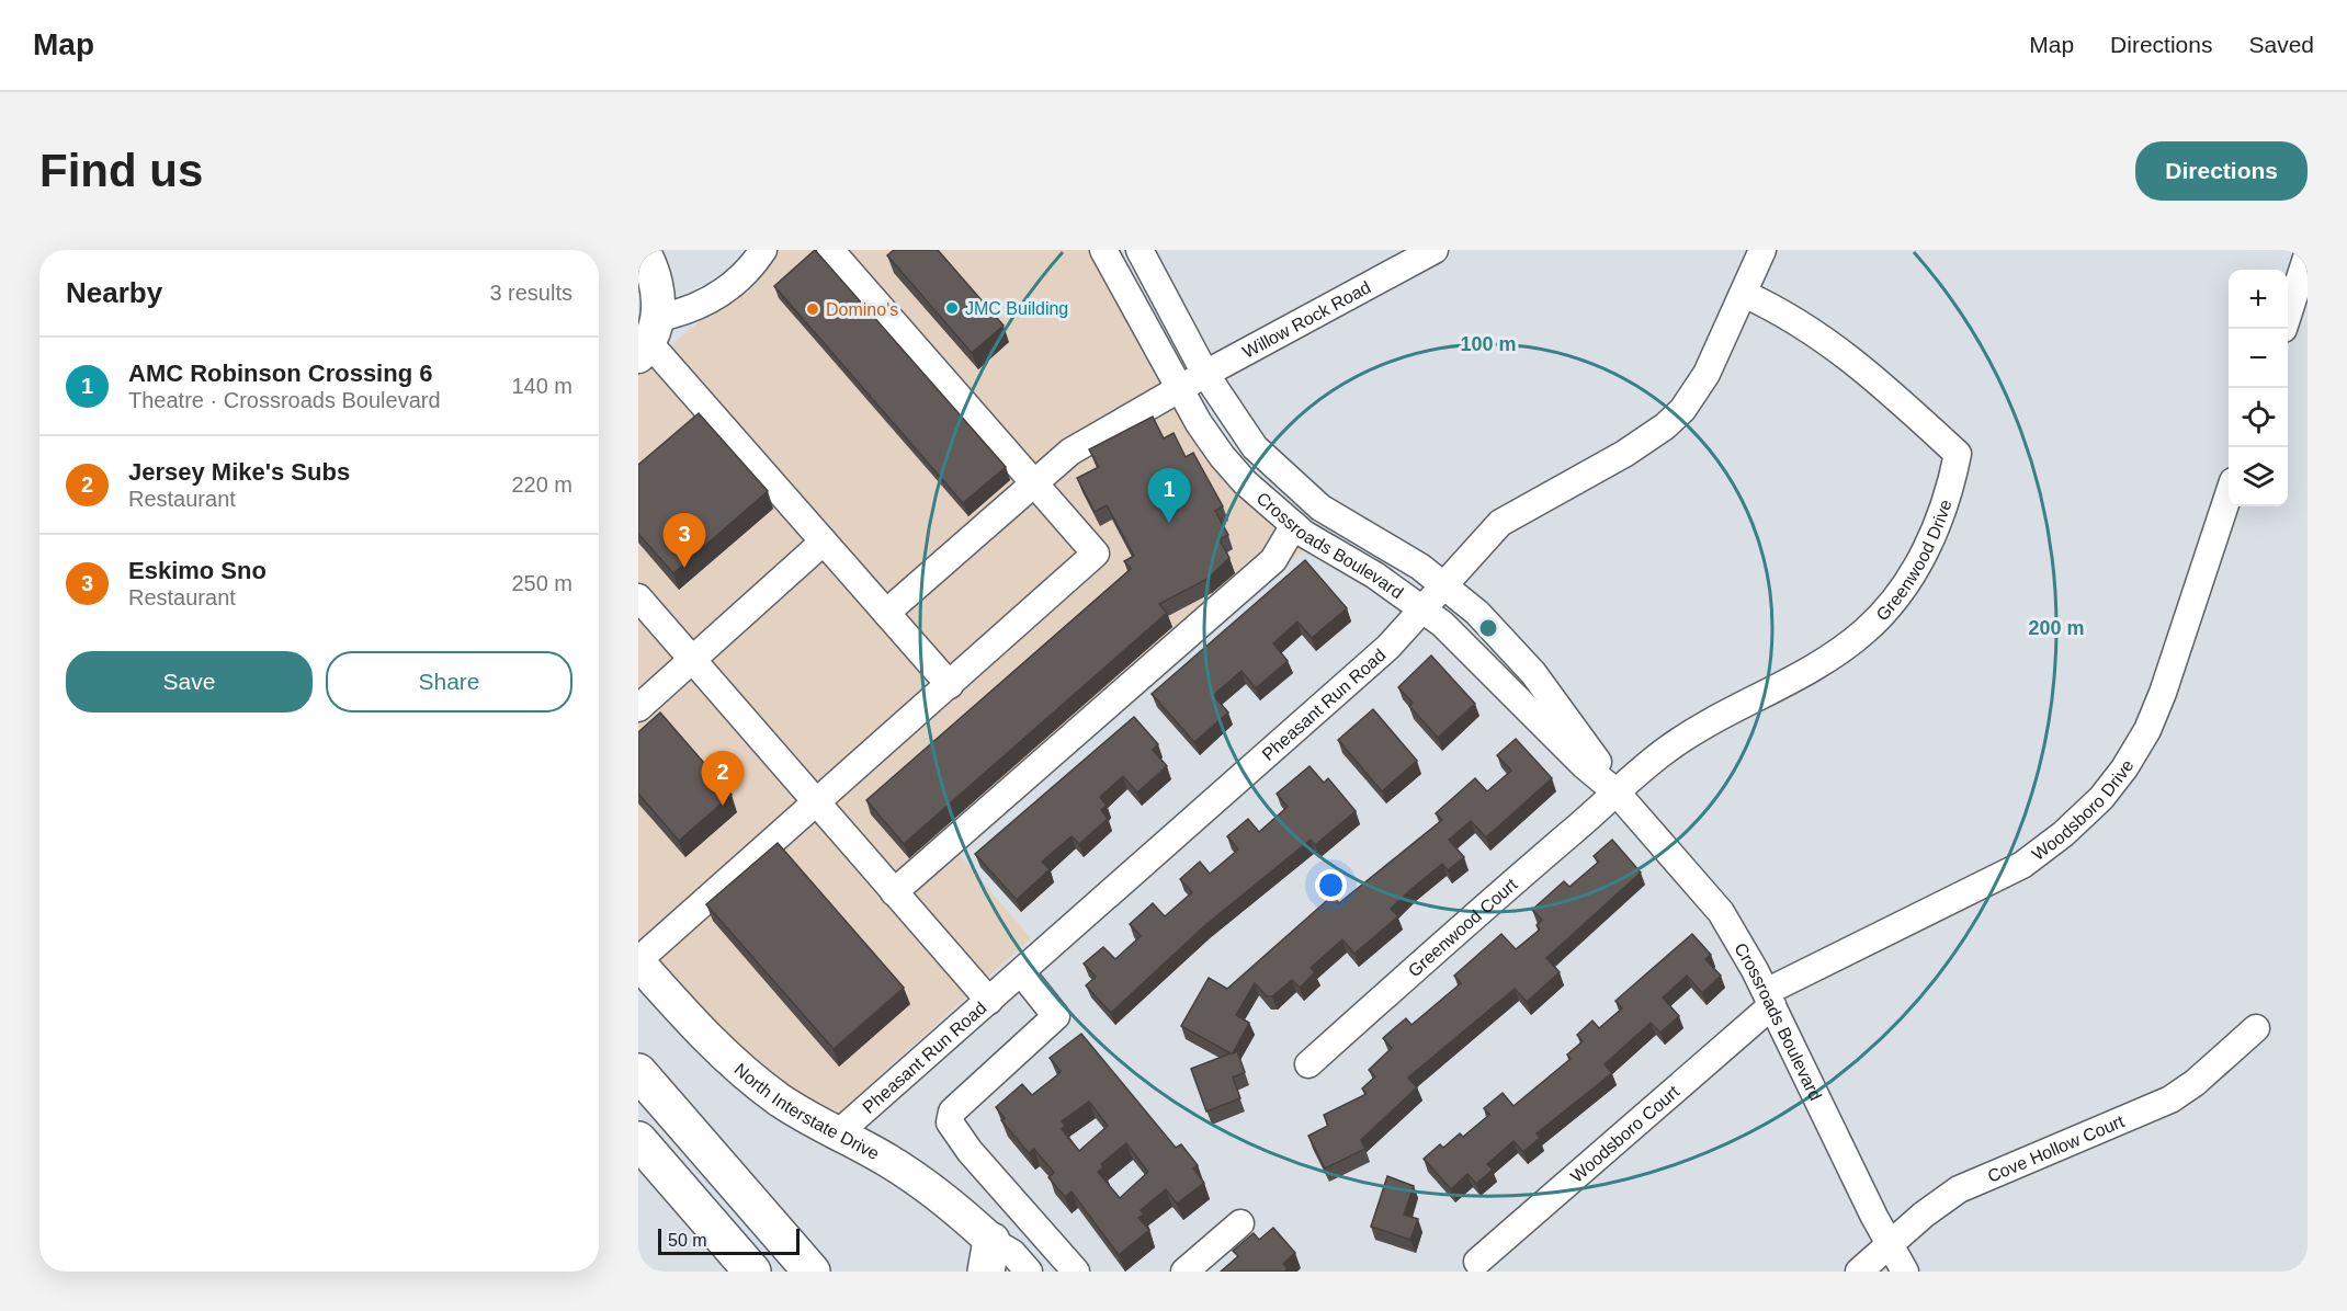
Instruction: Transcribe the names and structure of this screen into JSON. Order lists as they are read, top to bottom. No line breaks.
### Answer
{"streets":{"main road":["North Interstate Drive"],"street":["Willow Rock Road","Crossroads Boulevard","Greenwood Drive","Pheasant Run Road","Woodsboro Drive","Greenwood Court","Woodsboro Court","Cove Hollow Court"]},"crossings":[["Willow Rock Road","Crossroads Boulevard"],["Crossroads Boulevard","Greenwood Drive"],["Crossroads Boulevard","Pheasant Run Road"],["Crossroads Boulevard","Woodsboro Drive"],["Crossroads Boulevard","Greenwood Court"],["Crossroads Boulevard","Woodsboro Court"],["Crossroads Boulevard","Cove Hollow Court"],["Greenwood Drive","Pheasant Run Road"],["Greenwood Drive","Greenwood Court"],["Pheasant Run Road","North Interstate Drive"],["Woodsboro Drive","Woodsboro Court"]],"places":["JMC Building","Domino's"],"scale_bar":"50 m","page":{"header":"Map","nav":["Map","Directions","Saved"],"buttons":["Directions",["Save","Share"]],"title":"Find us","heading":["Nearby","3 results"],"map_buttons":["+","−"],"list":[{"mark":"1","name":"AMC Robinson Crossing 6","note":"Theatre · Crossroads Boulevard","value":"140 m"},{"mark":"2","name":"Jersey Mike's Subs","note":"Restaurant","value":"220 m"},{"mark":"3","name":"Eskimo Sno","note":"Restaurant","value":"250 m"}],"pins":["1","3","2"],"scale":"50 m"},"rings":["100 m","200 m"]}
